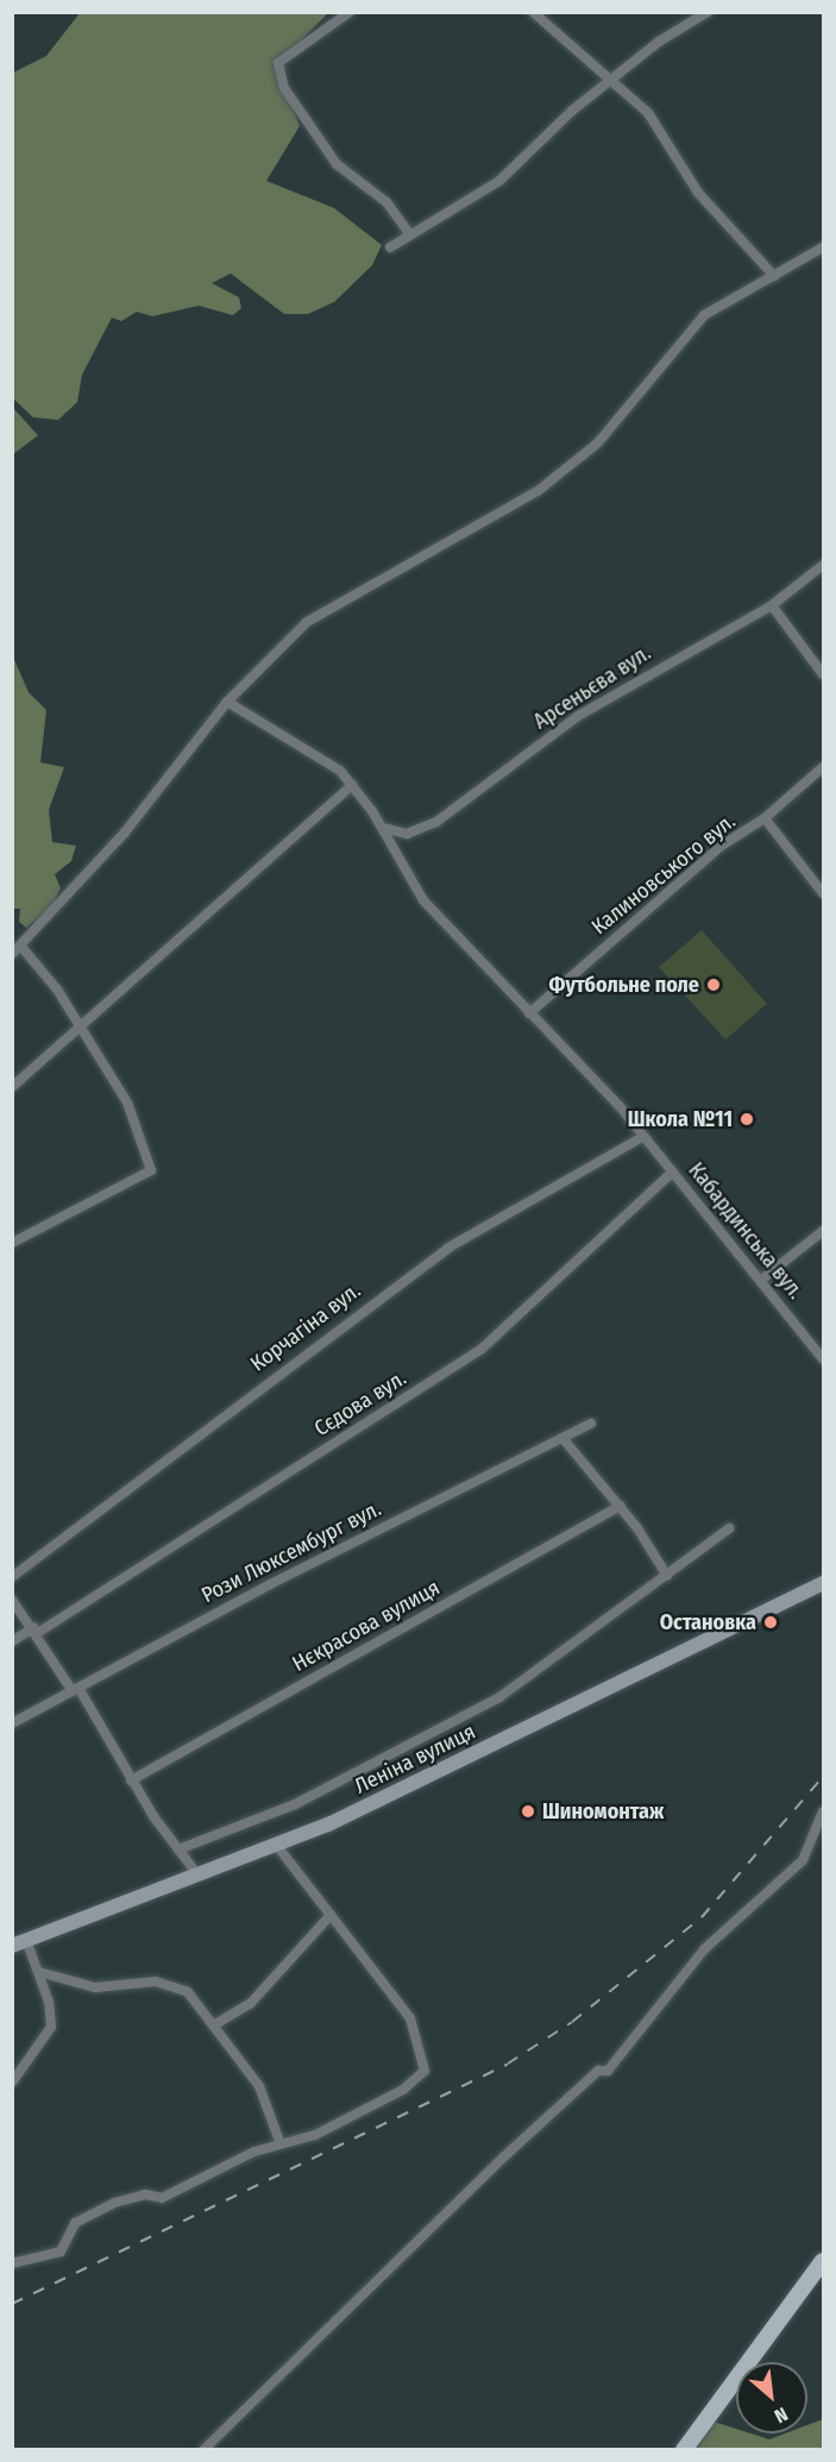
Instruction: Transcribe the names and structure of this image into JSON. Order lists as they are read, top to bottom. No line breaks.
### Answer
{"streets":{"main road":["Леніна вулиця"],"street":["Арсеньєва вул.","Калиновського вул.","Кабардинська вул.","Корчагіна вул.","Сєдова вул.","Рози Люксембург вул.","Нєкрасова вулиця"]},"crossings":[["Арсеньєва вул.","Кабардинська вул."],["Калиновського вул.","Кабардинська вул."],["Кабардинська вул.","Корчагіна вул."],["Кабардинська вул.","Сєдова вул."]],"places":["Футбольне поле","Школа №11","Остановка","Шиномонтаж"],"north":"bottom right"}
